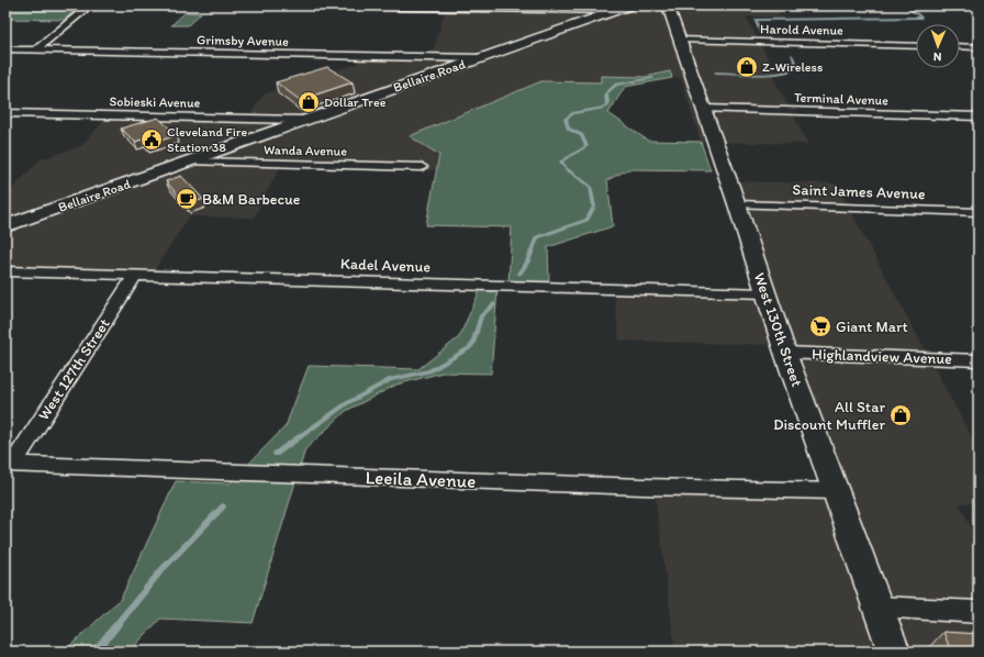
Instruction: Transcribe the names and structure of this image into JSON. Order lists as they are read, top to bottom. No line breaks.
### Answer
{"streets":{"main road":["Bellaire Road","West 130th Street"],"street":["Harold Avenue","Grimsby Avenue","Terminal Avenue","Sobieski Avenue","Wanda Avenue","Saint James Avenue","Kadel Avenue","Highlandview Avenue","West 127th Street","Leeila Avenue"]},"crossings":[["Harold Avenue","West 130th Street"],["Grimsby Avenue","Bellaire Road"],["Bellaire Road","Sobieski Avenue"],["Bellaire Road","Wanda Avenue"],["Terminal Avenue","West 130th Street"],["Saint James Avenue","West 130th Street"],["Kadel Avenue","West 130th Street"],["Kadel Avenue","West 127th Street"],["West 130th Street","Highlandview Avenue"],["West 130th Street","Leeila Avenue"],["West 127th Street","Leeila Avenue"]],"places":{"shop":["Z-Wireless","Dollar Tree","All Star Discount Muffler"],"public building":["Cleveland Fire Station 38"],"cafe":["B&M Barbecue"],"supermarket":["Giant Mart"]},"north":"bottom"}
